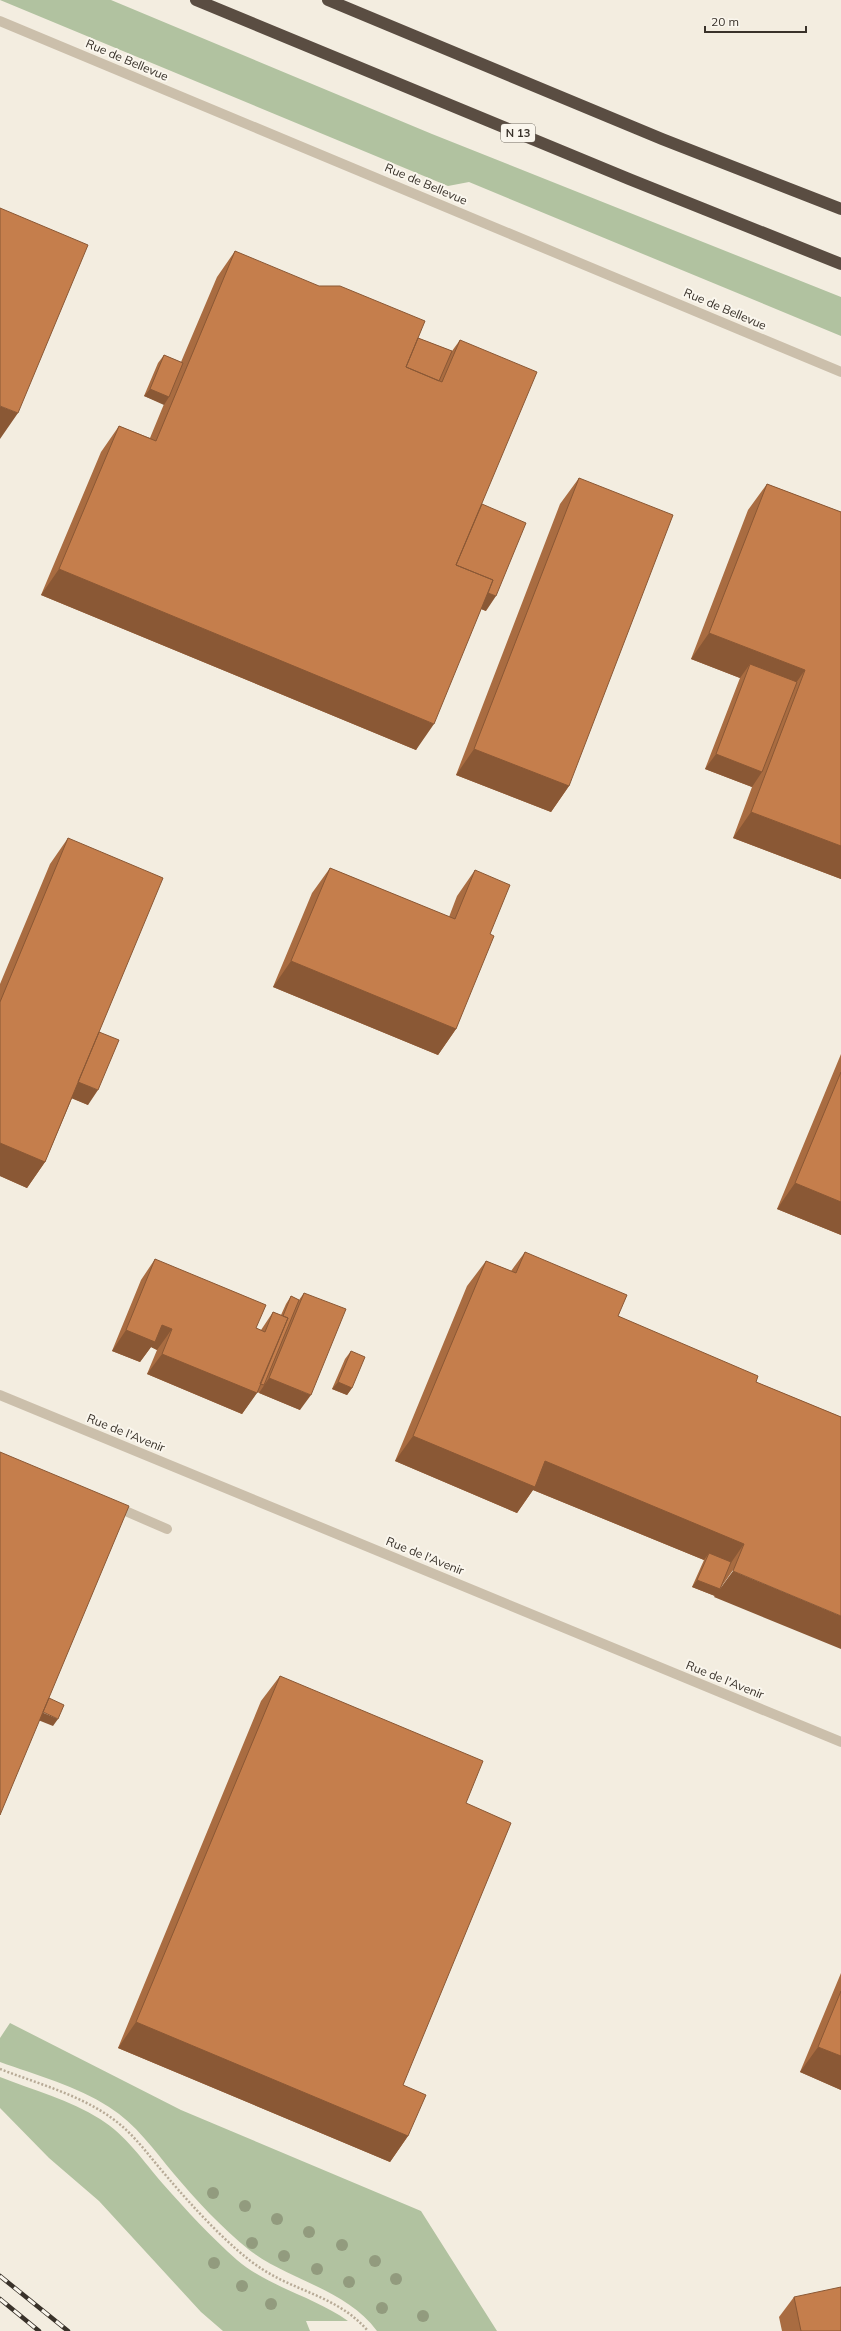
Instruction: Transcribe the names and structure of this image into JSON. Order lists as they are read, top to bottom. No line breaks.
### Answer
{"streets":{"highway":["N 13"],"street":["Rue de Bellevue","Rue de l'Avenir"]},"scale_bar":"20 m"}
